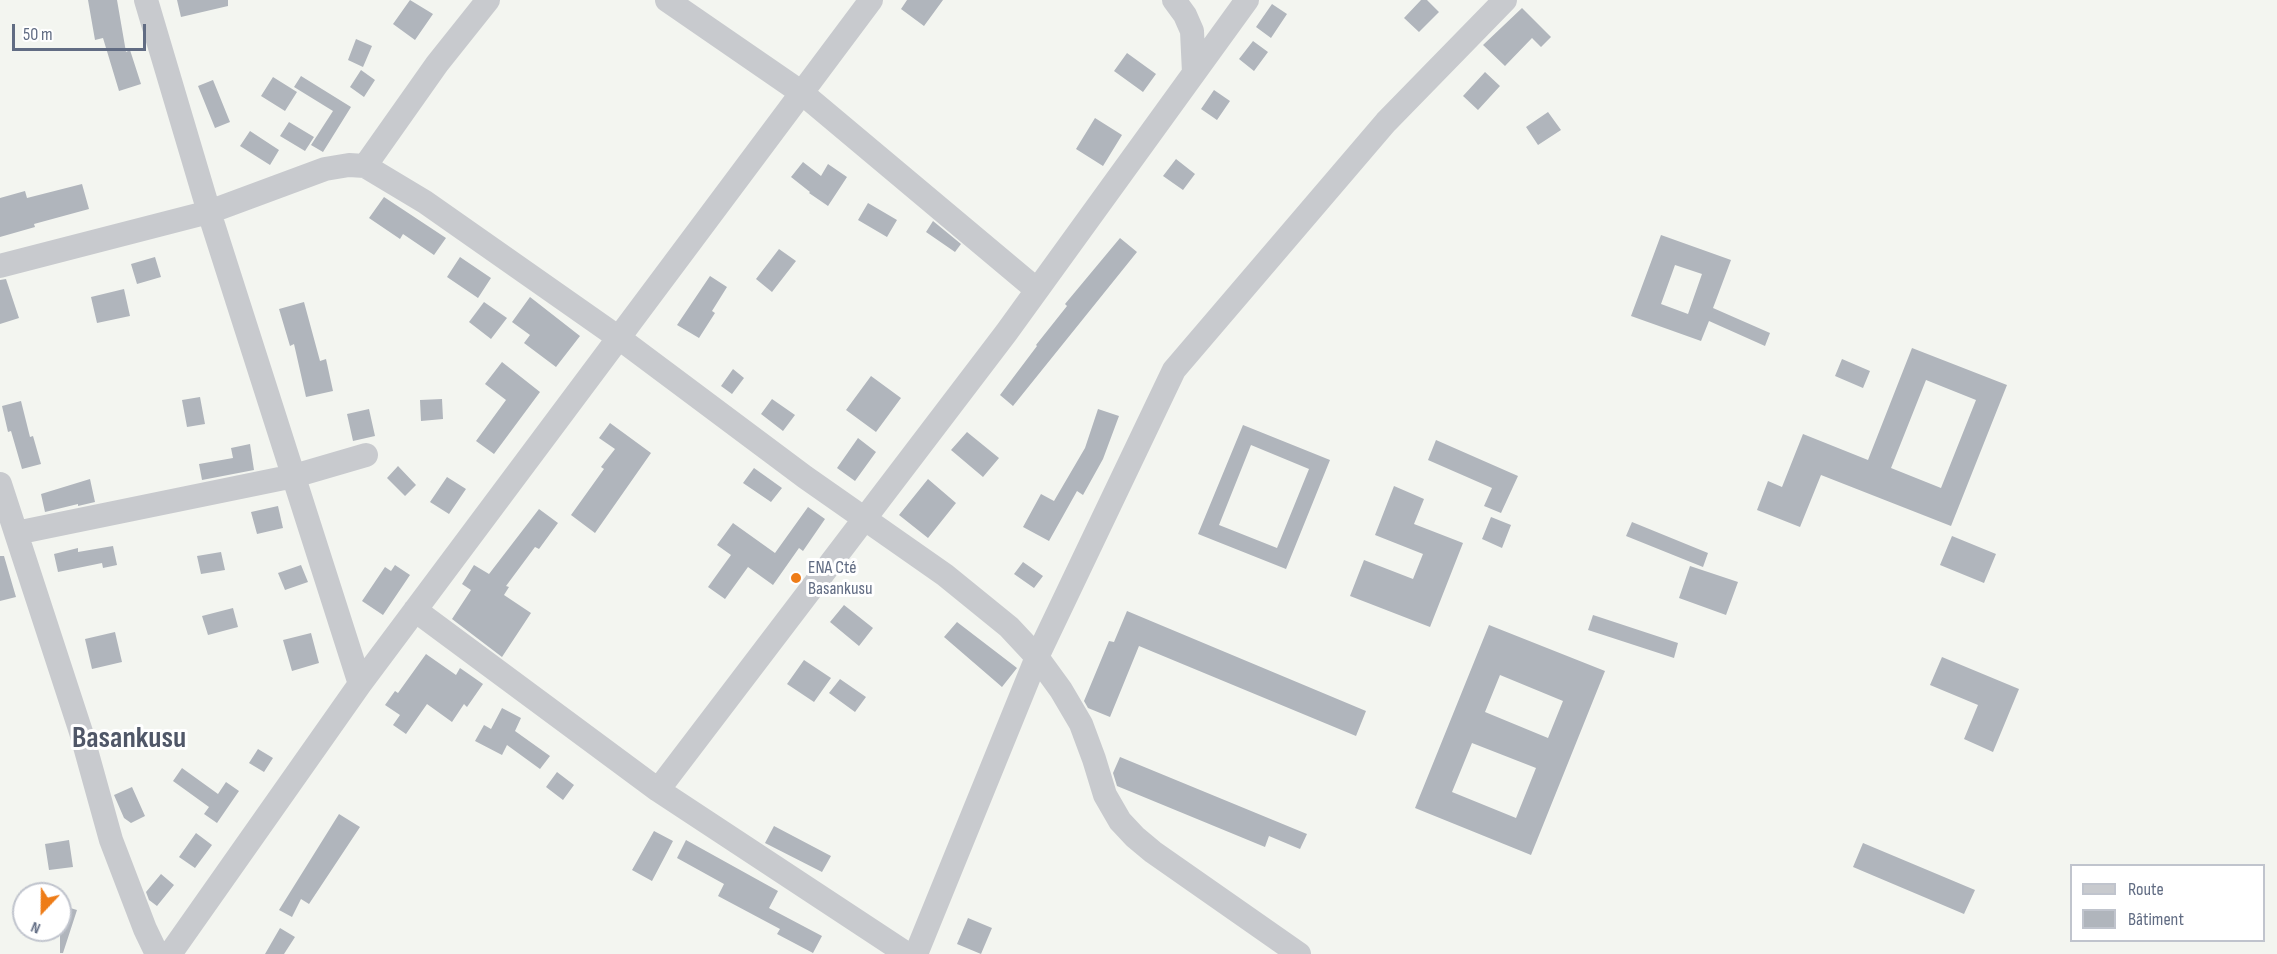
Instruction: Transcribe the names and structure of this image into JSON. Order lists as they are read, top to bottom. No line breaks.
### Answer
{"districts":["Basankusu"],"places":["ENA Cté Basankusu"],"legend":["Route","Bâtiment"],"scale_bar":"50 m","north":"bottom"}
